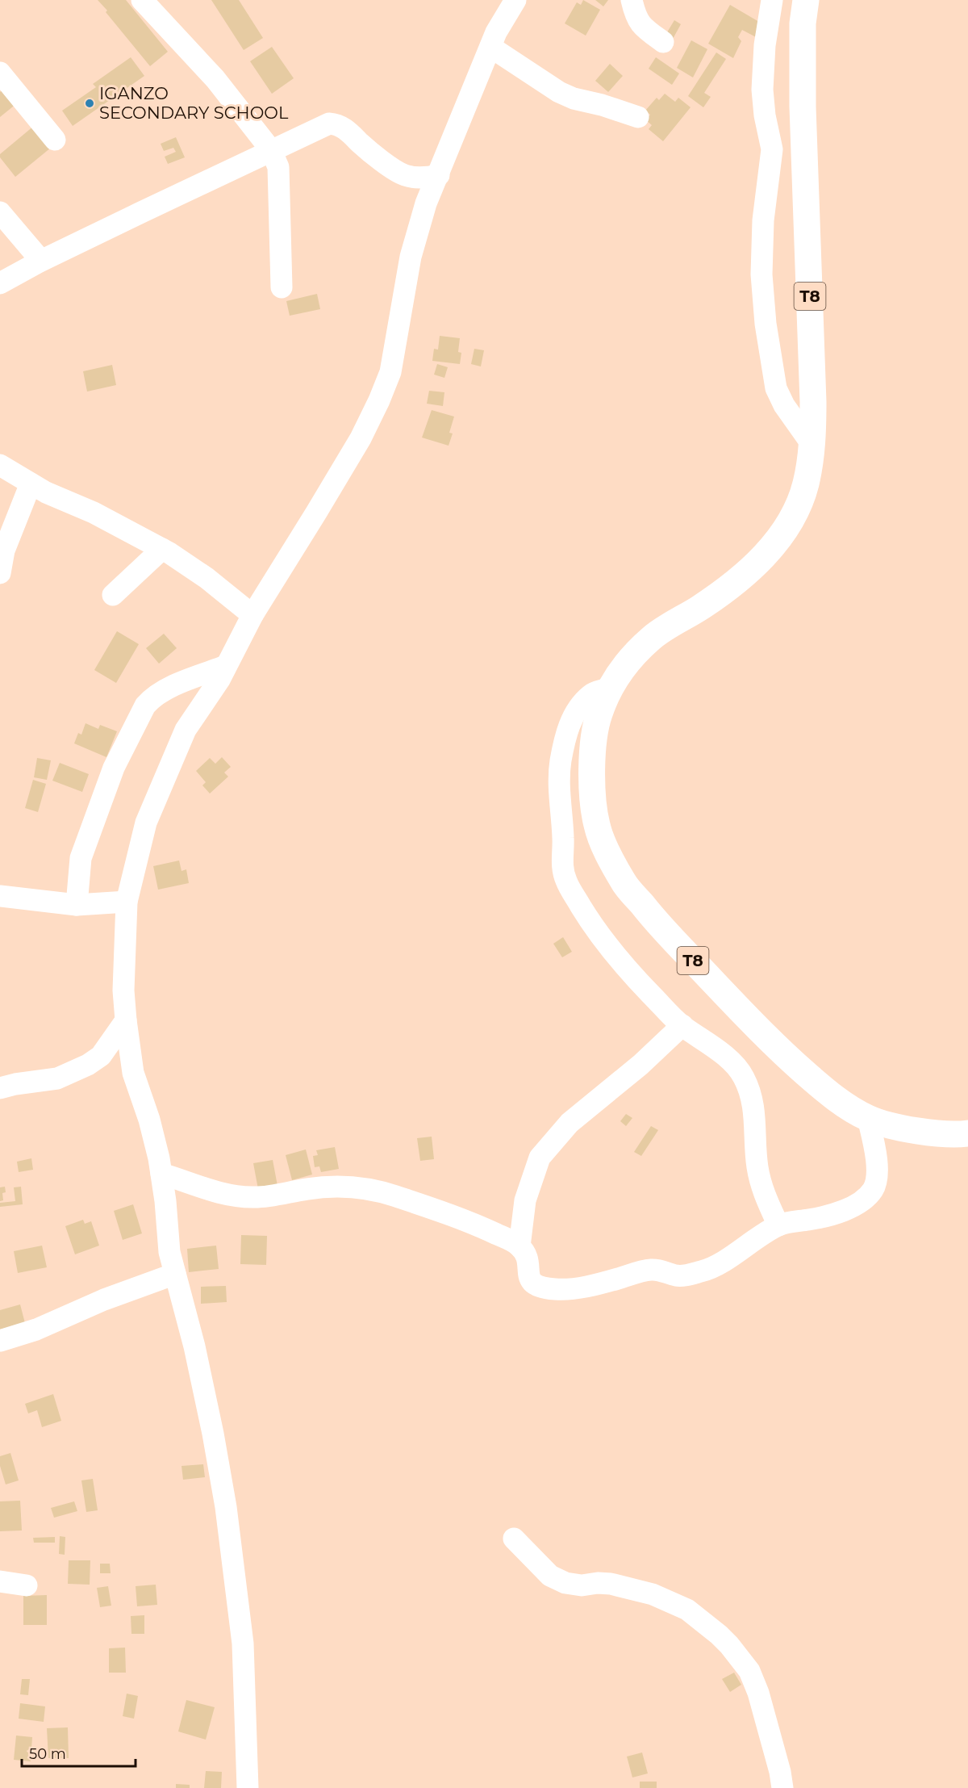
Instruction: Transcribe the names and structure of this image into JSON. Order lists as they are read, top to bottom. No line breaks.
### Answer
{"streets":{"highway":["T8"]},"places":["IGANZO SECONDARY SCHOOL"],"scale_bar":"50 m"}
